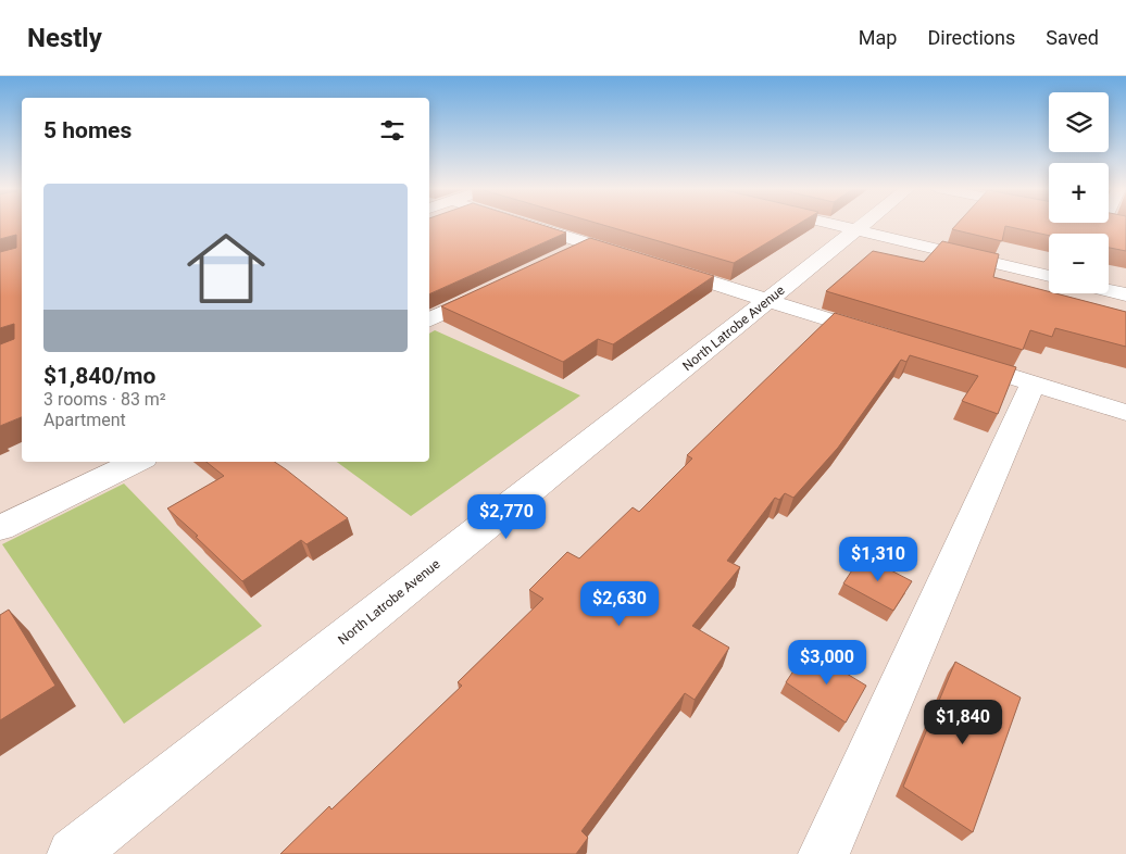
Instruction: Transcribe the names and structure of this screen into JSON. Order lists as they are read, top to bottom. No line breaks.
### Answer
{"streets":{"street":["North Latrobe Avenue"]},"page":{"header":"Nestly","nav":["Map","Directions","Saved"],"map_buttons":["+","−"],"heading":"5 homes","list":[{"name":"$1,840/mo","note":"3 rooms · 83 m² · Apartment"}],"price":["$2,770","$1,310","$2,630","$3,000","$1,840"]}}
